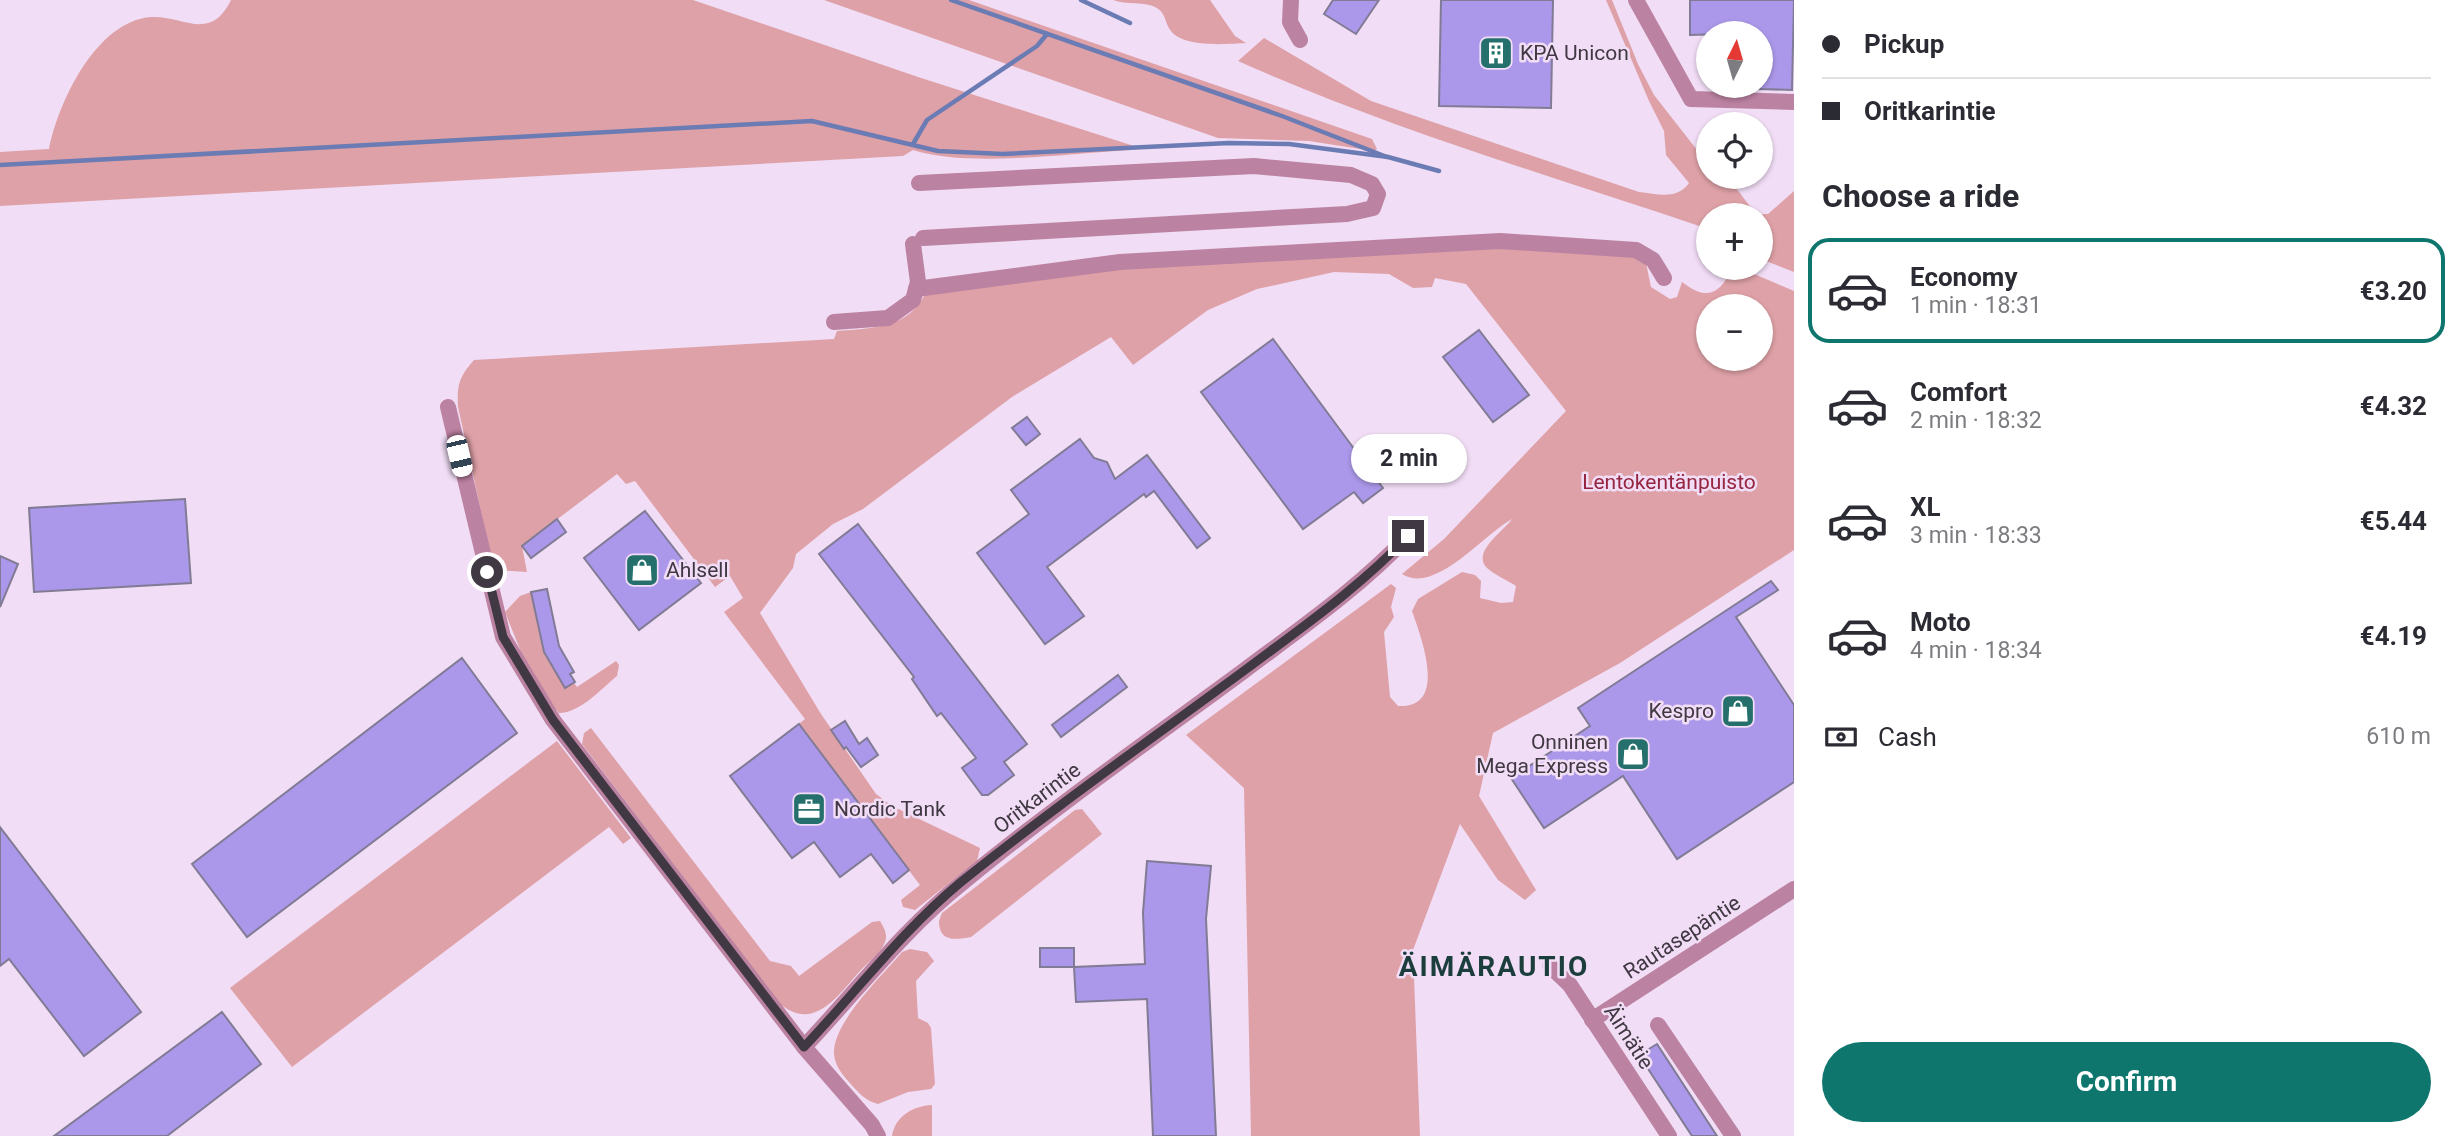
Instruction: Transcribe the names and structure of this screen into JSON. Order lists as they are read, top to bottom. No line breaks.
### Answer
{"streets":{"street":["Oritkarintie","Rautasepäntie","Äimätie"]},"crossings":[["Rautasepäntie","Äimätie"]],"districts":["ÄIMÄRAUTIO"],"parks":["Lentokentänpuisto"],"places":{"building":["KPA Unicon"],"shop":["Ahlsell","Kespro","Onninen Mega Express"],"office":["Nordic Tank"]},"north":"top","page":{"banner":["Pickup","Oritkarintie"],"map_buttons":["+","−"],"heading":"Choose a ride","list":[{"name":"Economy","note":"1 min · 18:31","value":"€3.20"},{"name":"Comfort","note":"2 min · 18:32","value":"€4.32"},{"name":"XL","note":"3 min · 18:33","value":"€5.44"},{"name":"Moto","note":"4 min · 18:34","value":"€4.19"}],"bubble":"2 min","pay":["Cash","610 m"],"buttons":"Confirm"}}
